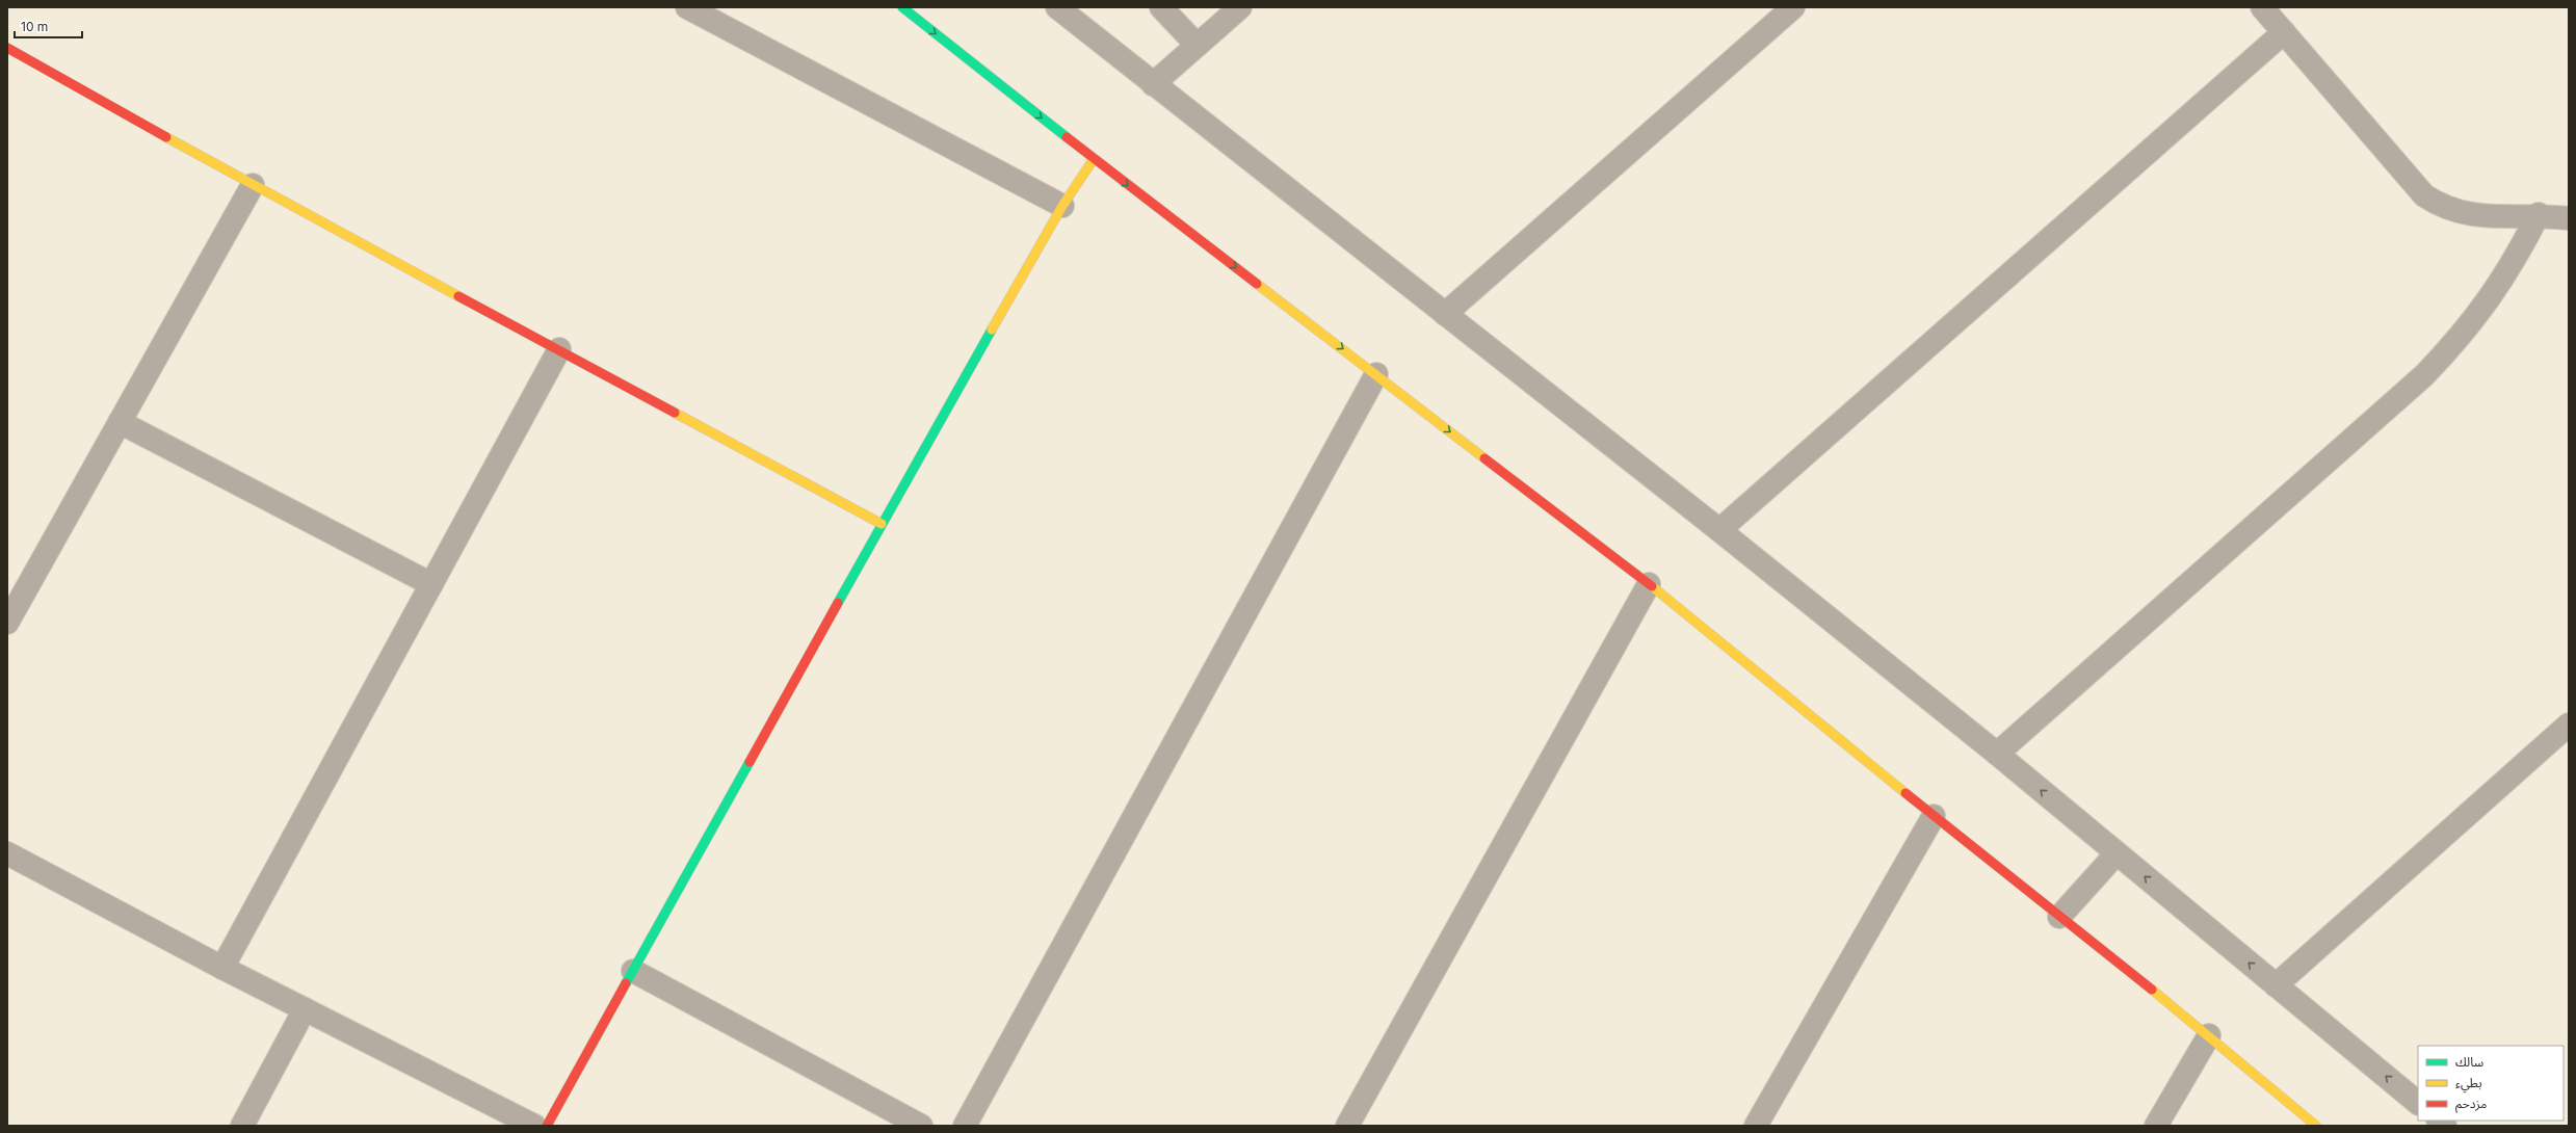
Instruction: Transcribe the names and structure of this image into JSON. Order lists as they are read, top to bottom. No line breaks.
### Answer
{"legend":["سالك","بطيء","مزدحم"],"scale_bar":"10 m"}
